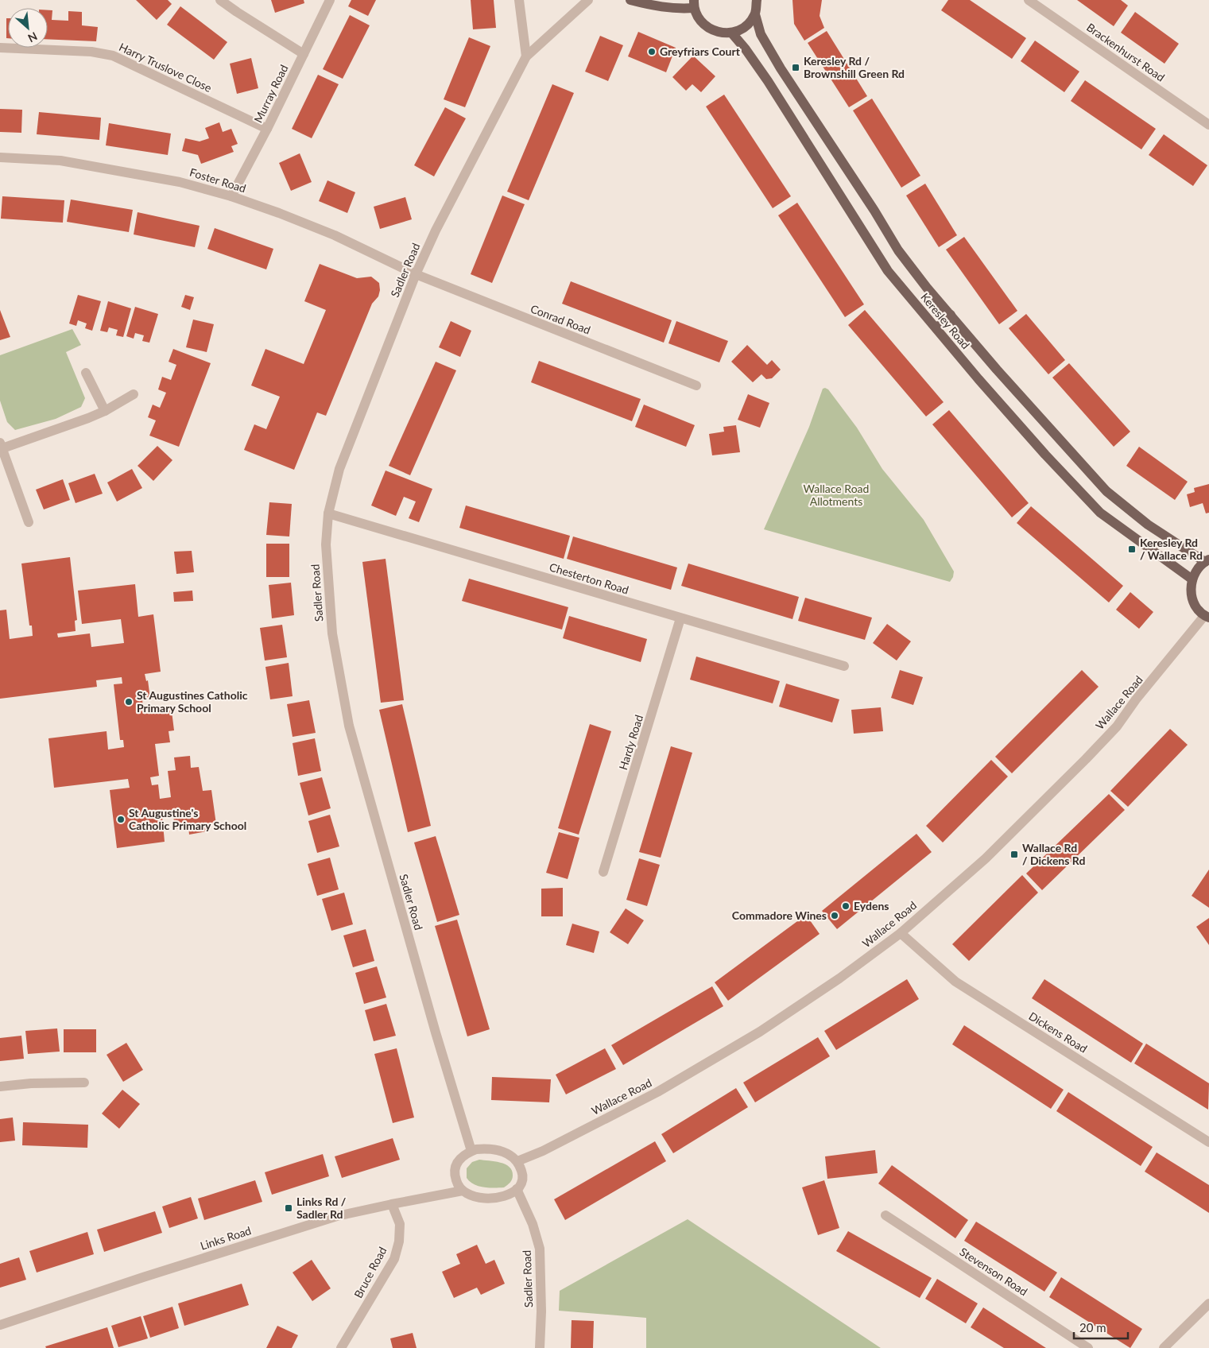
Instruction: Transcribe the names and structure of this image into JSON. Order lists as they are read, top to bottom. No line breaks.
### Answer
{"streets":{"main road":["Keresley Road"],"street":["Brackenhurst Road","Harry Truslove Close","Murray Road","Foster Road","Sadler Road","Conrad Road","Chesterton Road","Wallace Road","Hardy Road","Dickens Road","Links Road","Stevenson Road","Bruce Road"]},"crossings":[["Harry Truslove Close","Murray Road"],["Murray Road","Foster Road"],["Foster Road","Sadler Road"],["Foster Road","Conrad Road"],["Sadler Road","Conrad Road"],["Sadler Road","Chesterton Road"],["Sadler Road","Wallace Road"],["Sadler Road","Links Road"],["Chesterton Road","Hardy Road"],["Wallace Road","Dickens Road"],["Wallace Road","Links Road"],["Links Road","Bruce Road"]],"parks":["Wallace Road Allotments"],"places":{"other":["Greyfriars Court","St Augustines Catholic Primary School","St Augustine's Catholic Primary School","Eydens","Commadore Wines"],"transit":["Keresley Rd / Brownshill Green Rd","Keresley Rd / Wallace Rd","Wallace Rd / Dickens Rd","Links Rd / Sadler Rd"]},"scale_bar":"20 m","north":"bottom right"}
